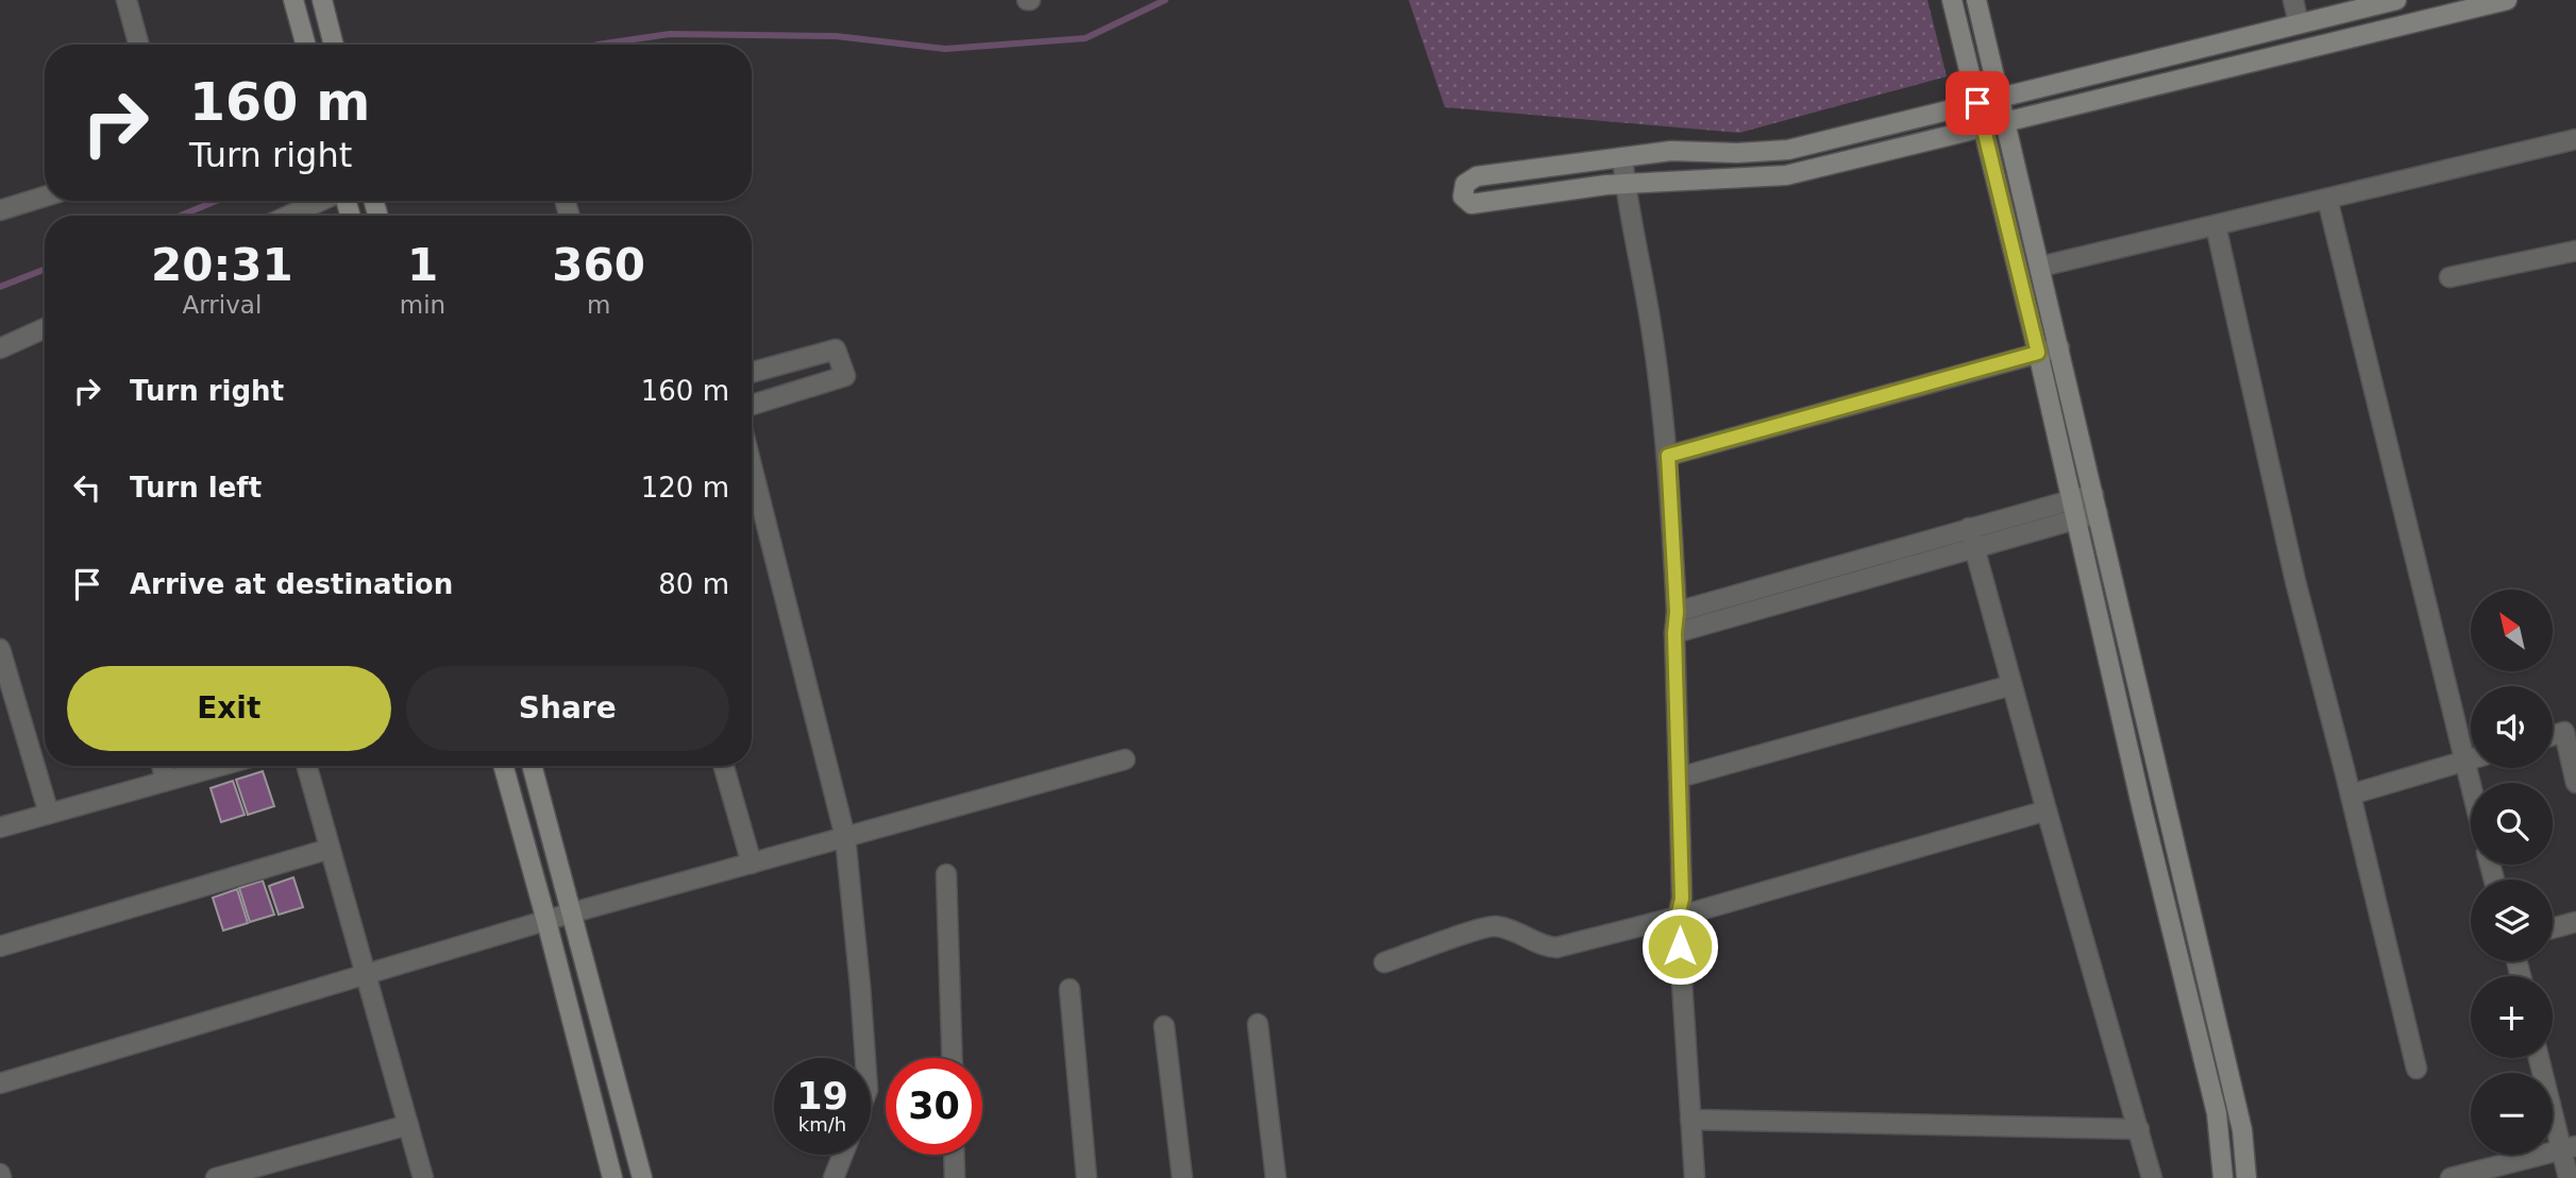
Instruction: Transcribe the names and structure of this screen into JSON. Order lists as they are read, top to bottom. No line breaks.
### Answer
{"north":"top left","page":{"turn":["160 m","Turn right"],"eta":["20:31","Arrival","1","min","360","m"],"list":[{"name":"Turn right","value":"160 m"},{"name":"Turn left","value":"120 m"},{"name":"Arrive at destination","value":"80 m"}],"map_buttons":["+","−"],"buttons":["Exit","Share"],"speed":"19 km/h","limit":"30"}}
